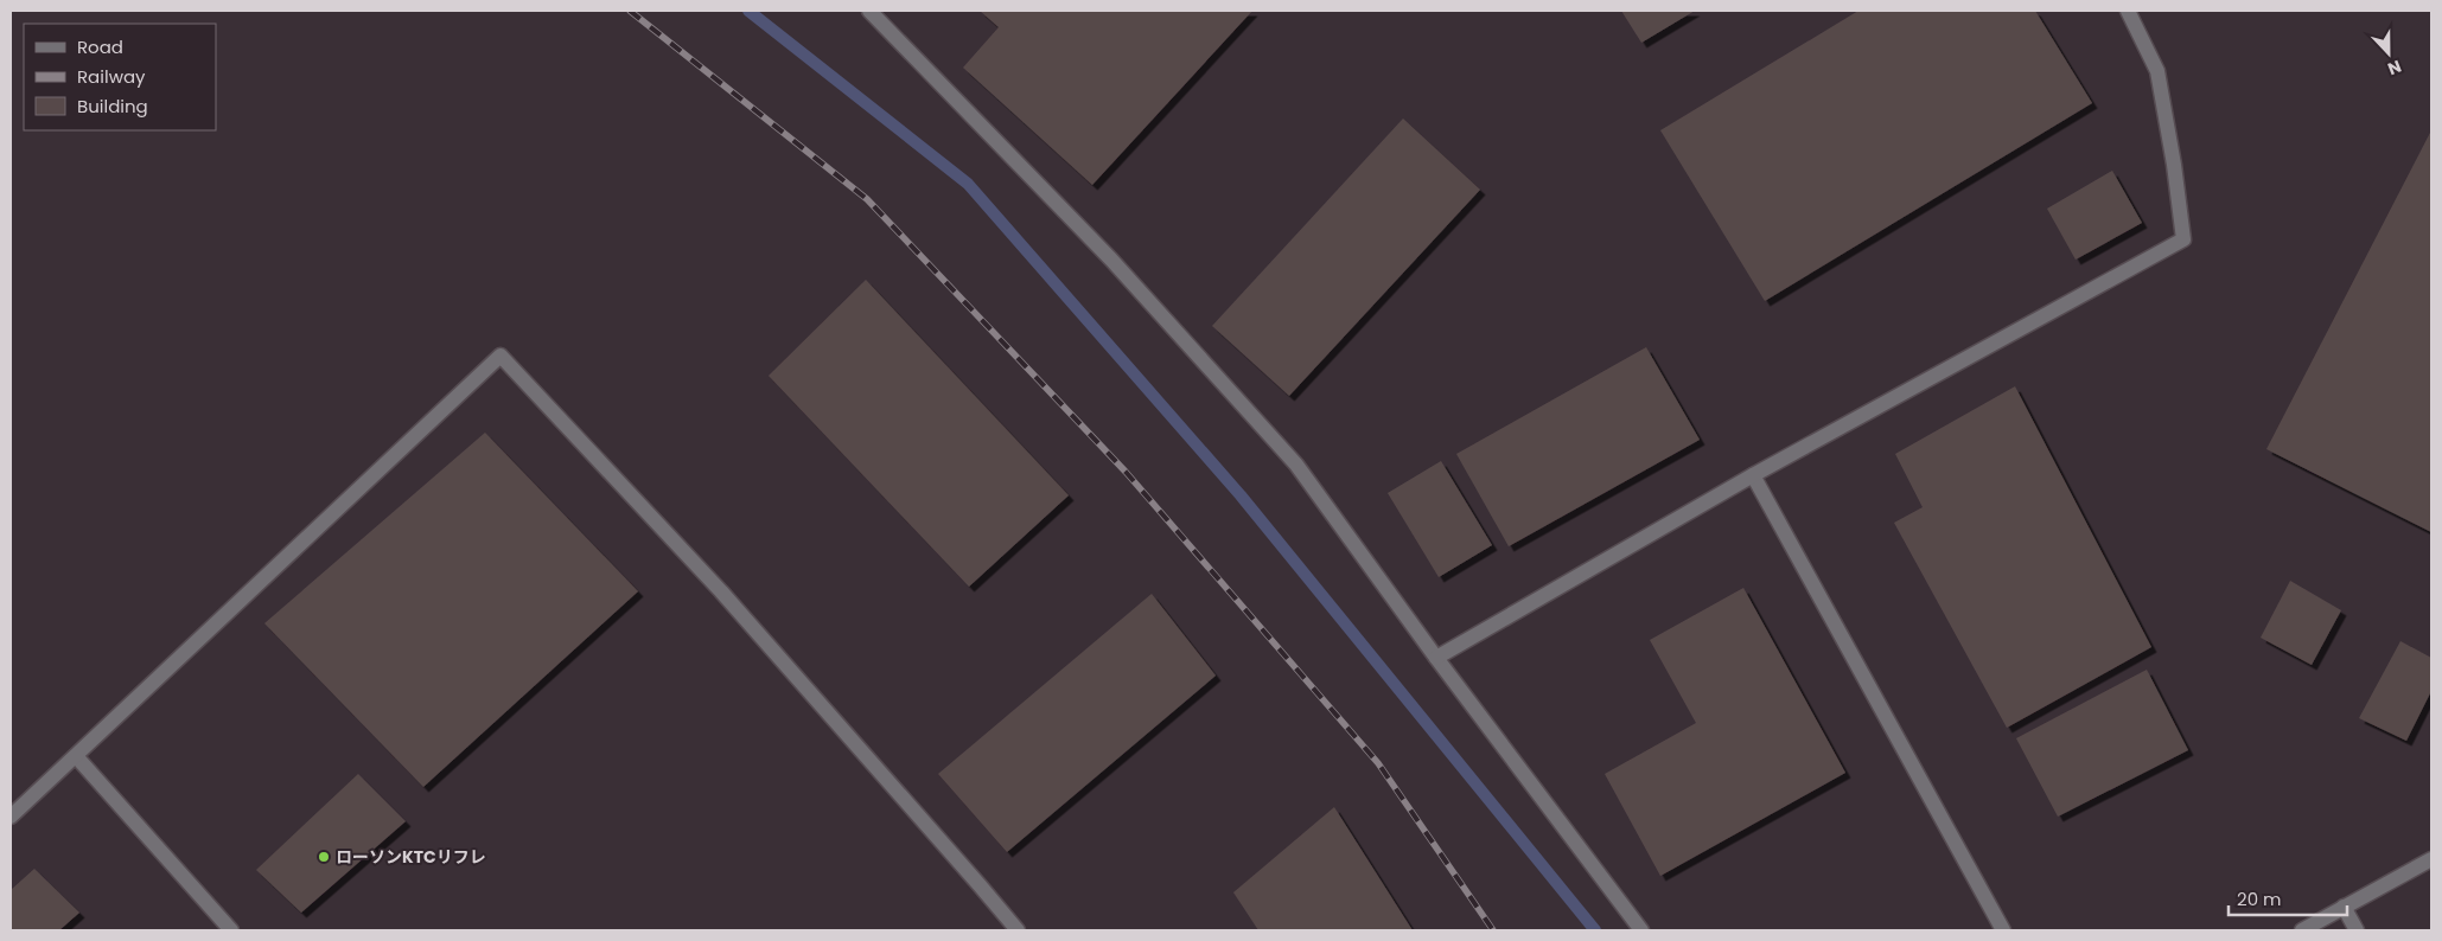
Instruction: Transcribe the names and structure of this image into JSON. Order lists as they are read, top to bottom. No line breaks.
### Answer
{"places":["ローソンKTCリフレ"],"legend":["Road","Railway","Building"],"scale_bar":"20 m","north":"bottom"}
